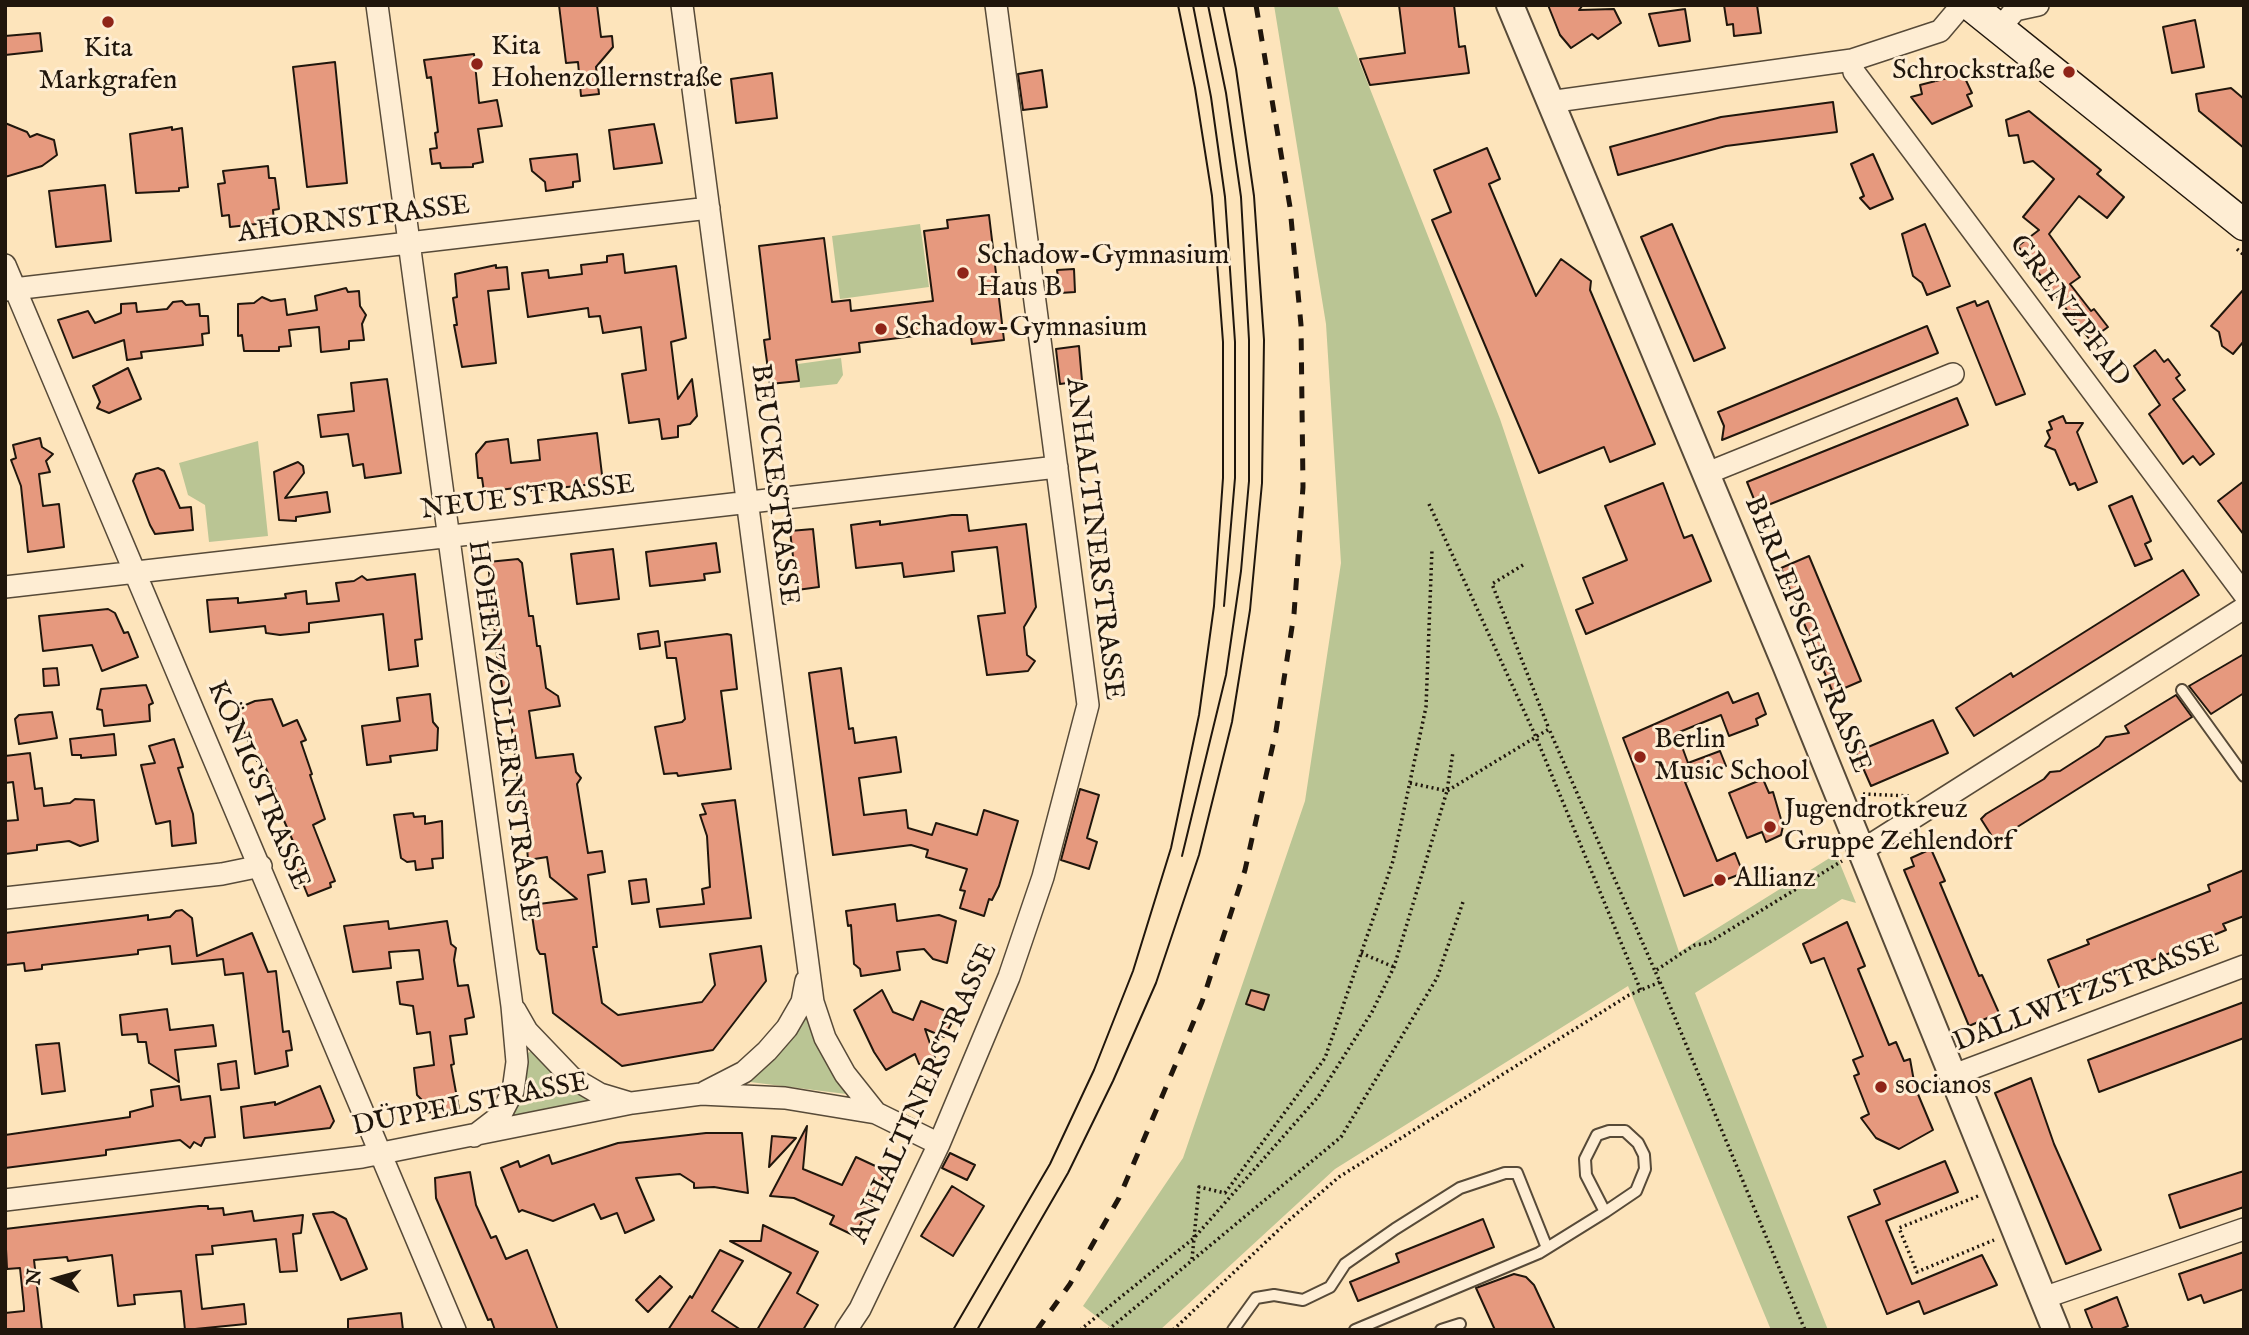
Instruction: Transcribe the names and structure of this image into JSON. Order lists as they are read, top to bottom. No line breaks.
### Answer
{"streets":{"street":["AHORNSTRASSE","GRENZPFAD","BEUCKESTRASSE","NEUE STRASSE","ANHALTINERSTRASSE","BERLEPSCHSTRASSE","HOHENZOLLERNSTRASSE","KÖNIGSTRASSE","DALLWITZSTRASSE","DÜPPELSTRASSE"]},"crossings":[["AHORNSTRASSE","BEUCKESTRASSE"],["AHORNSTRASSE","HOHENZOLLERNSTRASSE"],["AHORNSTRASSE","KÖNIGSTRASSE"],["BEUCKESTRASSE","NEUE STRASSE"],["BEUCKESTRASSE","DÜPPELSTRASSE"],["NEUE STRASSE","ANHALTINERSTRASSE"],["NEUE STRASSE","HOHENZOLLERNSTRASSE"],["NEUE STRASSE","KÖNIGSTRASSE"],["ANHALTINERSTRASSE","DÜPPELSTRASSE"],["BERLEPSCHSTRASSE","DALLWITZSTRASSE"],["HOHENZOLLERNSTRASSE","DÜPPELSTRASSE"],["KÖNIGSTRASSE","DÜPPELSTRASSE"]],"places":["Kita Markgrafen","Kita Hohenzollernstraße","Schrockstraße","Schadow-Gymnasium Haus B","Schadow-Gymnasium","Berlin Music School","Jugendrotkreuz Gruppe Zehlendorf","Allianz","socianos"],"north":"left"}
